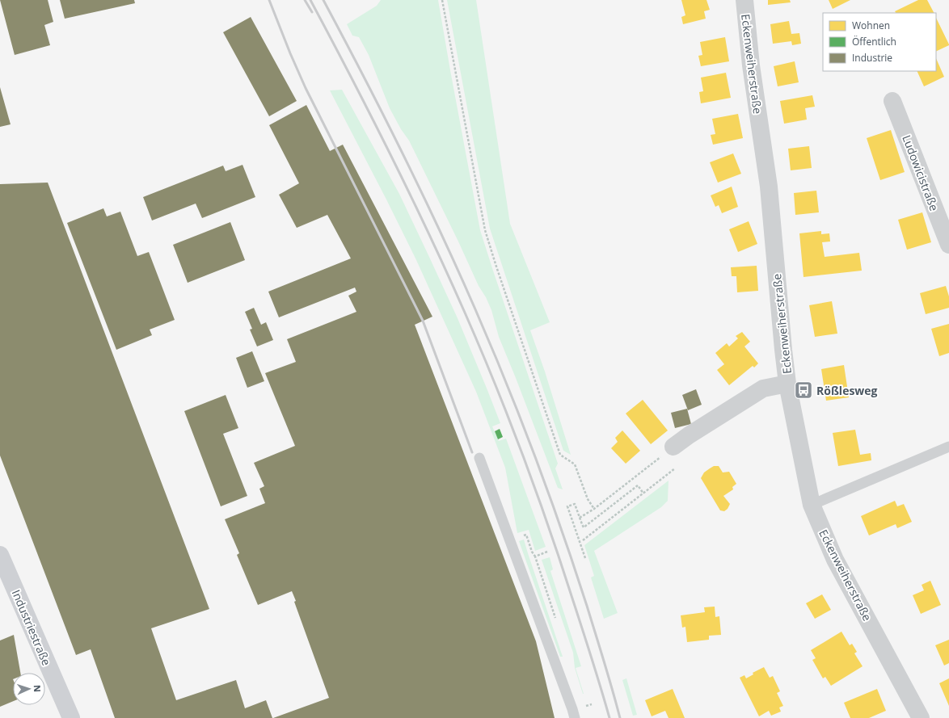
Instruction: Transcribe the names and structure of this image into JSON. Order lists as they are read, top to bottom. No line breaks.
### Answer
{"streets":{"street":["Eckenweiherstraße","Ludowicistraße","Industriestraße"]},"places":{"bus stop":["Rößlesweg"]},"legend":["Wohnen","Öffentlich","Industrie"],"north":"right"}
